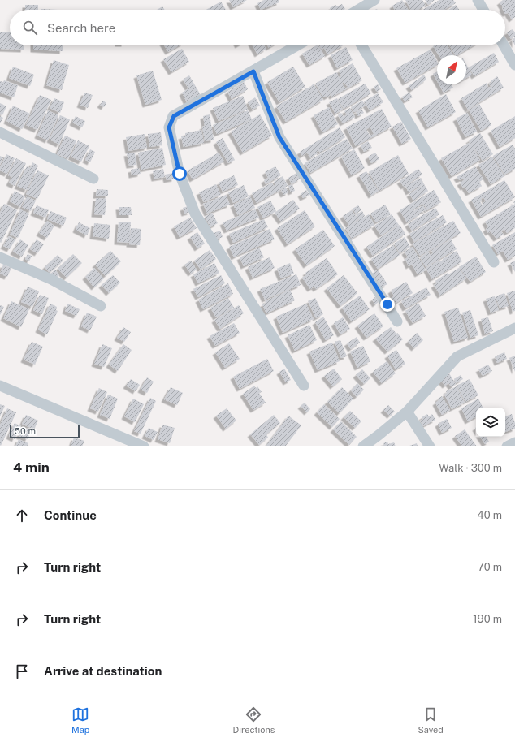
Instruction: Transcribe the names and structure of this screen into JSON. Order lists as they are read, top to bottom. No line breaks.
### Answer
{"scale_bar":"50 m","north":"top right","page":{"search":"Search here","scale":"50 m","heading":["4 min","Walk · 300 m"],"list":[["Continue","40 m"],["Turn right","70 m"],["Turn right","190 m"],"Arrive at destination"],"nav":["Map","Directions","Saved"]}}
